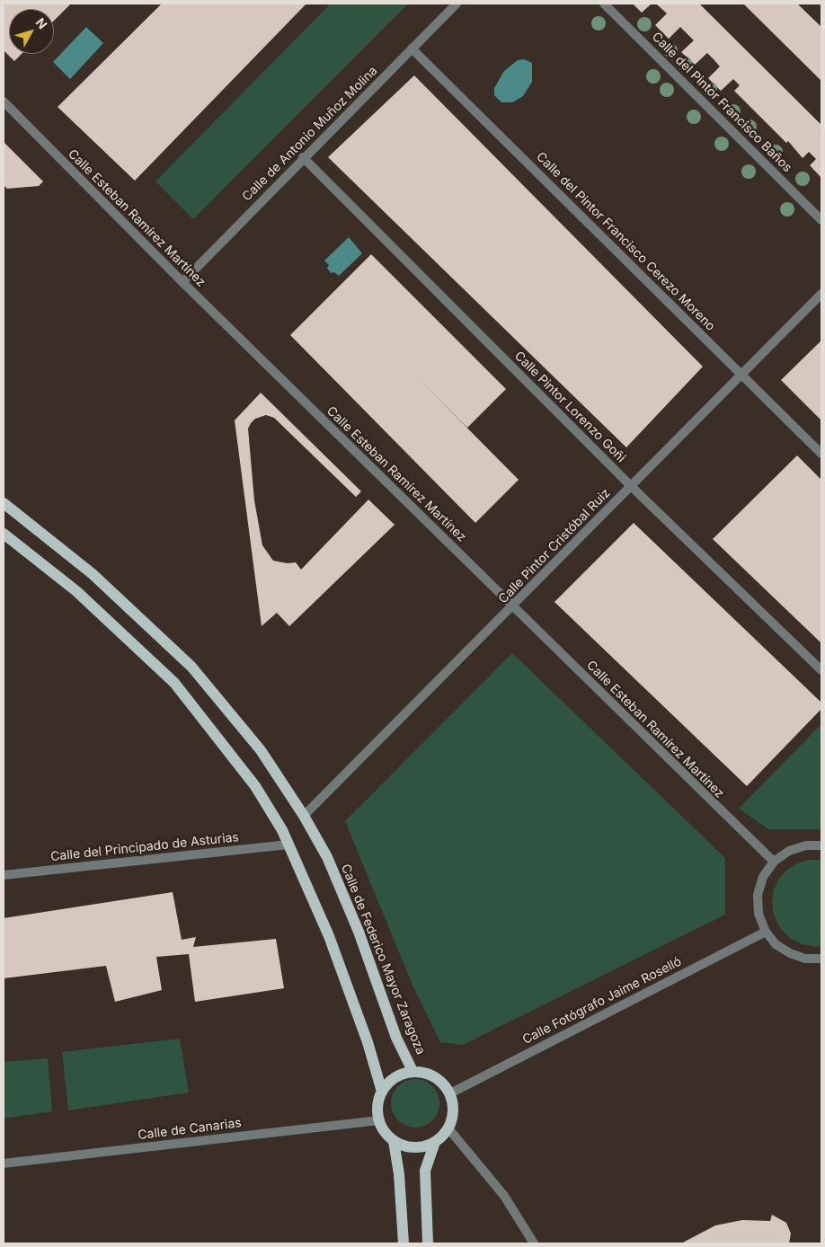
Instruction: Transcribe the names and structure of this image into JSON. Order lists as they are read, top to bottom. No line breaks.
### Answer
{"streets":{"main road":["Calle de Federico Mayor Zaragoza"],"street":["Calle del Pintor Francisco Baños","Calle de Antonio Muñoz Molina","Calle Esteban Ramírez Martínez","Calle del Pintor Francisco Cerezo Moreno","Calle Pintor Lorenzo Goñi","Calle Pintor Cristóbal Ruiz","Calle del Principado de Asturias","Calle Fotógrafo Jaime Roselló","Calle de Canarias"]},"crossings":[["Calle de Antonio Muñoz Molina","Calle Esteban Ramírez Martínez"],["Calle de Antonio Muñoz Molina","Calle del Pintor Francisco Cerezo Moreno"],["Calle de Antonio Muñoz Molina","Calle Pintor Lorenzo Goñi"],["Calle Esteban Ramírez Martínez","Calle Pintor Cristóbal Ruiz"],["Calle del Pintor Francisco Cerezo Moreno","Calle Pintor Cristóbal Ruiz"],["Calle Pintor Lorenzo Goñi","Calle Pintor Cristóbal Ruiz"],["Calle Pintor Cristóbal Ruiz","Calle de Federico Mayor Zaragoza"],["Calle de Federico Mayor Zaragoza","Calle Fotógrafo Jaime Roselló"],["Calle de Federico Mayor Zaragoza","Calle de Canarias"],["Calle Fotógrafo Jaime Roselló","Calle de Canarias"]],"north":"top right"}
